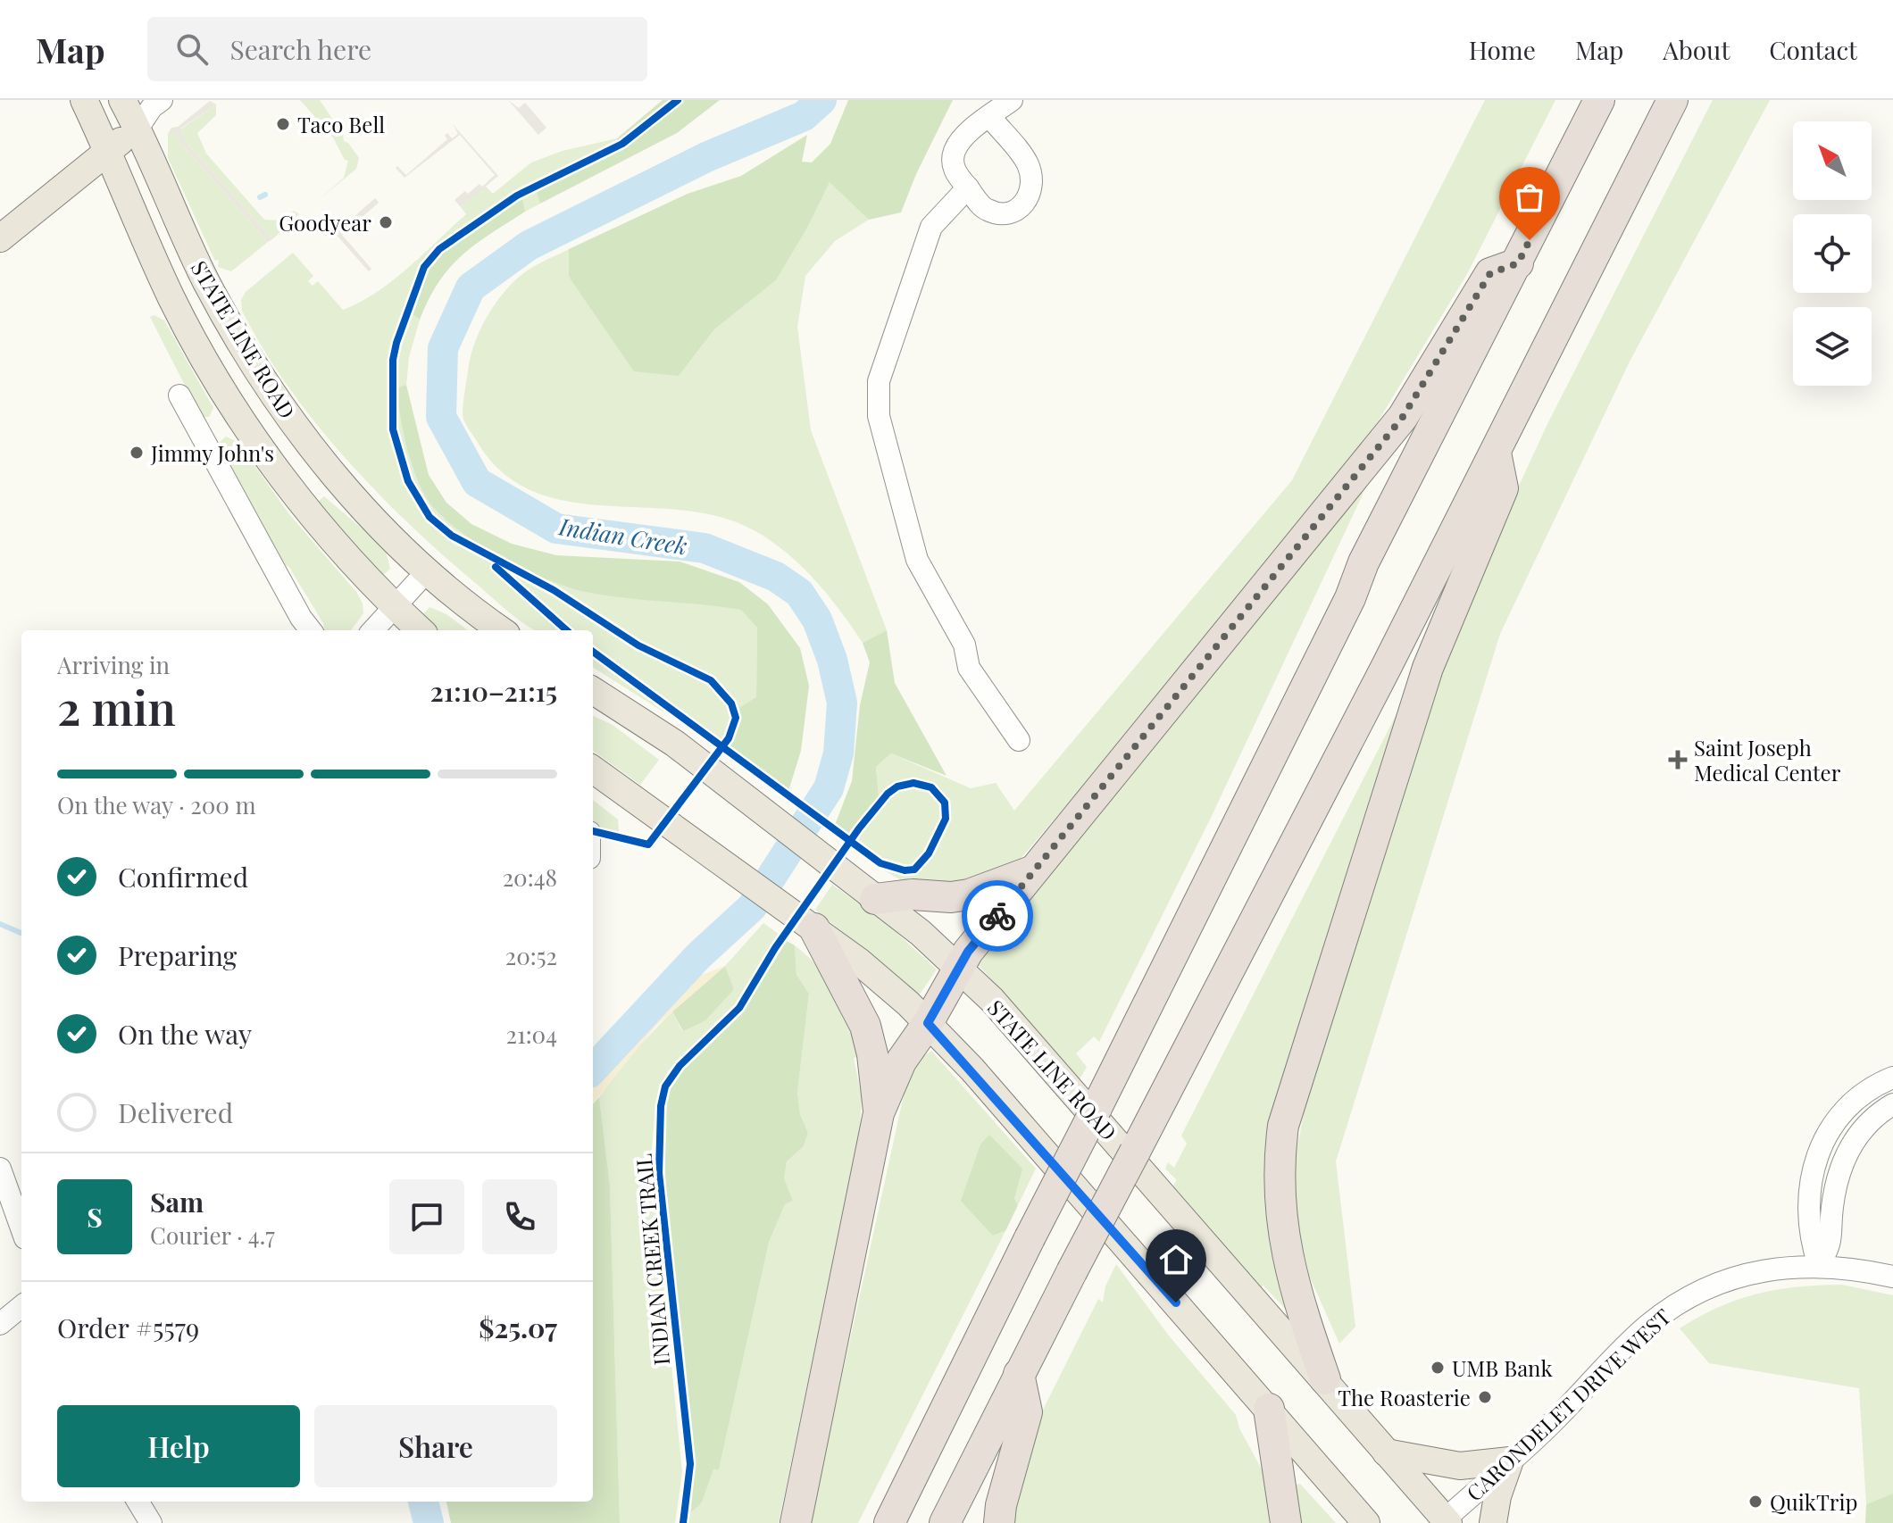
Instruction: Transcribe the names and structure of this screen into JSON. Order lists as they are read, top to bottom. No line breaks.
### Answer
{"streets":{"main road":["STATE LINE ROAD"],"street":["CARONDELET DRIVE WEST"],"cycle path":["INDIAN CREEK TRAIL"]},"crossings":[["STATE LINE ROAD","CARONDELET DRIVE WEST"]],"water":["Indian Creek"],"places":{"other":["Taco Bell","Goodyear","Jimmy John's","UMB Bank","The Roasterie","QuikTrip"],"health":["Saint Joseph Medical Center"]},"north":"top left","page":{"header":"Map","search":"Search here","nav":["Home","Map","About","Contact"],"heading":["2 min","Arriving in","21:10–21:15"],"panel":["Sam","Courier · 4.7","Order #5579","$25.07"],"bar":"On the way · 200 m","list":[["Confirmed","20:48"],["Preparing","20:52"],["On the way","21:04"],"Delivered"],"round":"S","buttons":["Help","Share"]}}
